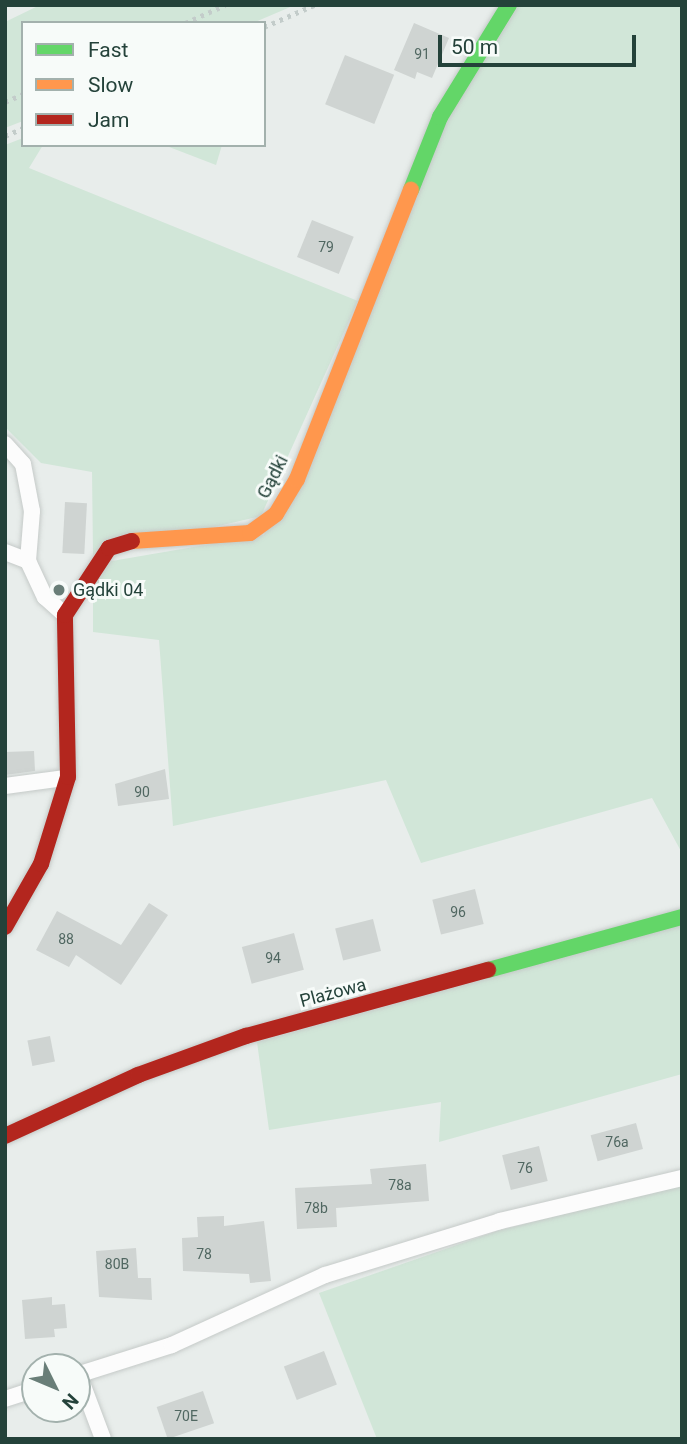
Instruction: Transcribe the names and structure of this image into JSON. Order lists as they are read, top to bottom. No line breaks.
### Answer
{"streets":{"street":["Gądki","Plażowa"]},"places":["Gądki 04"],"house_numbers":["91","79","90","96","88","94","76a","76","78a","78b","78","80B","70E"],"legend":["Fast","Slow","Jam"],"scale_bar":"50 m","north":"bottom right"}
